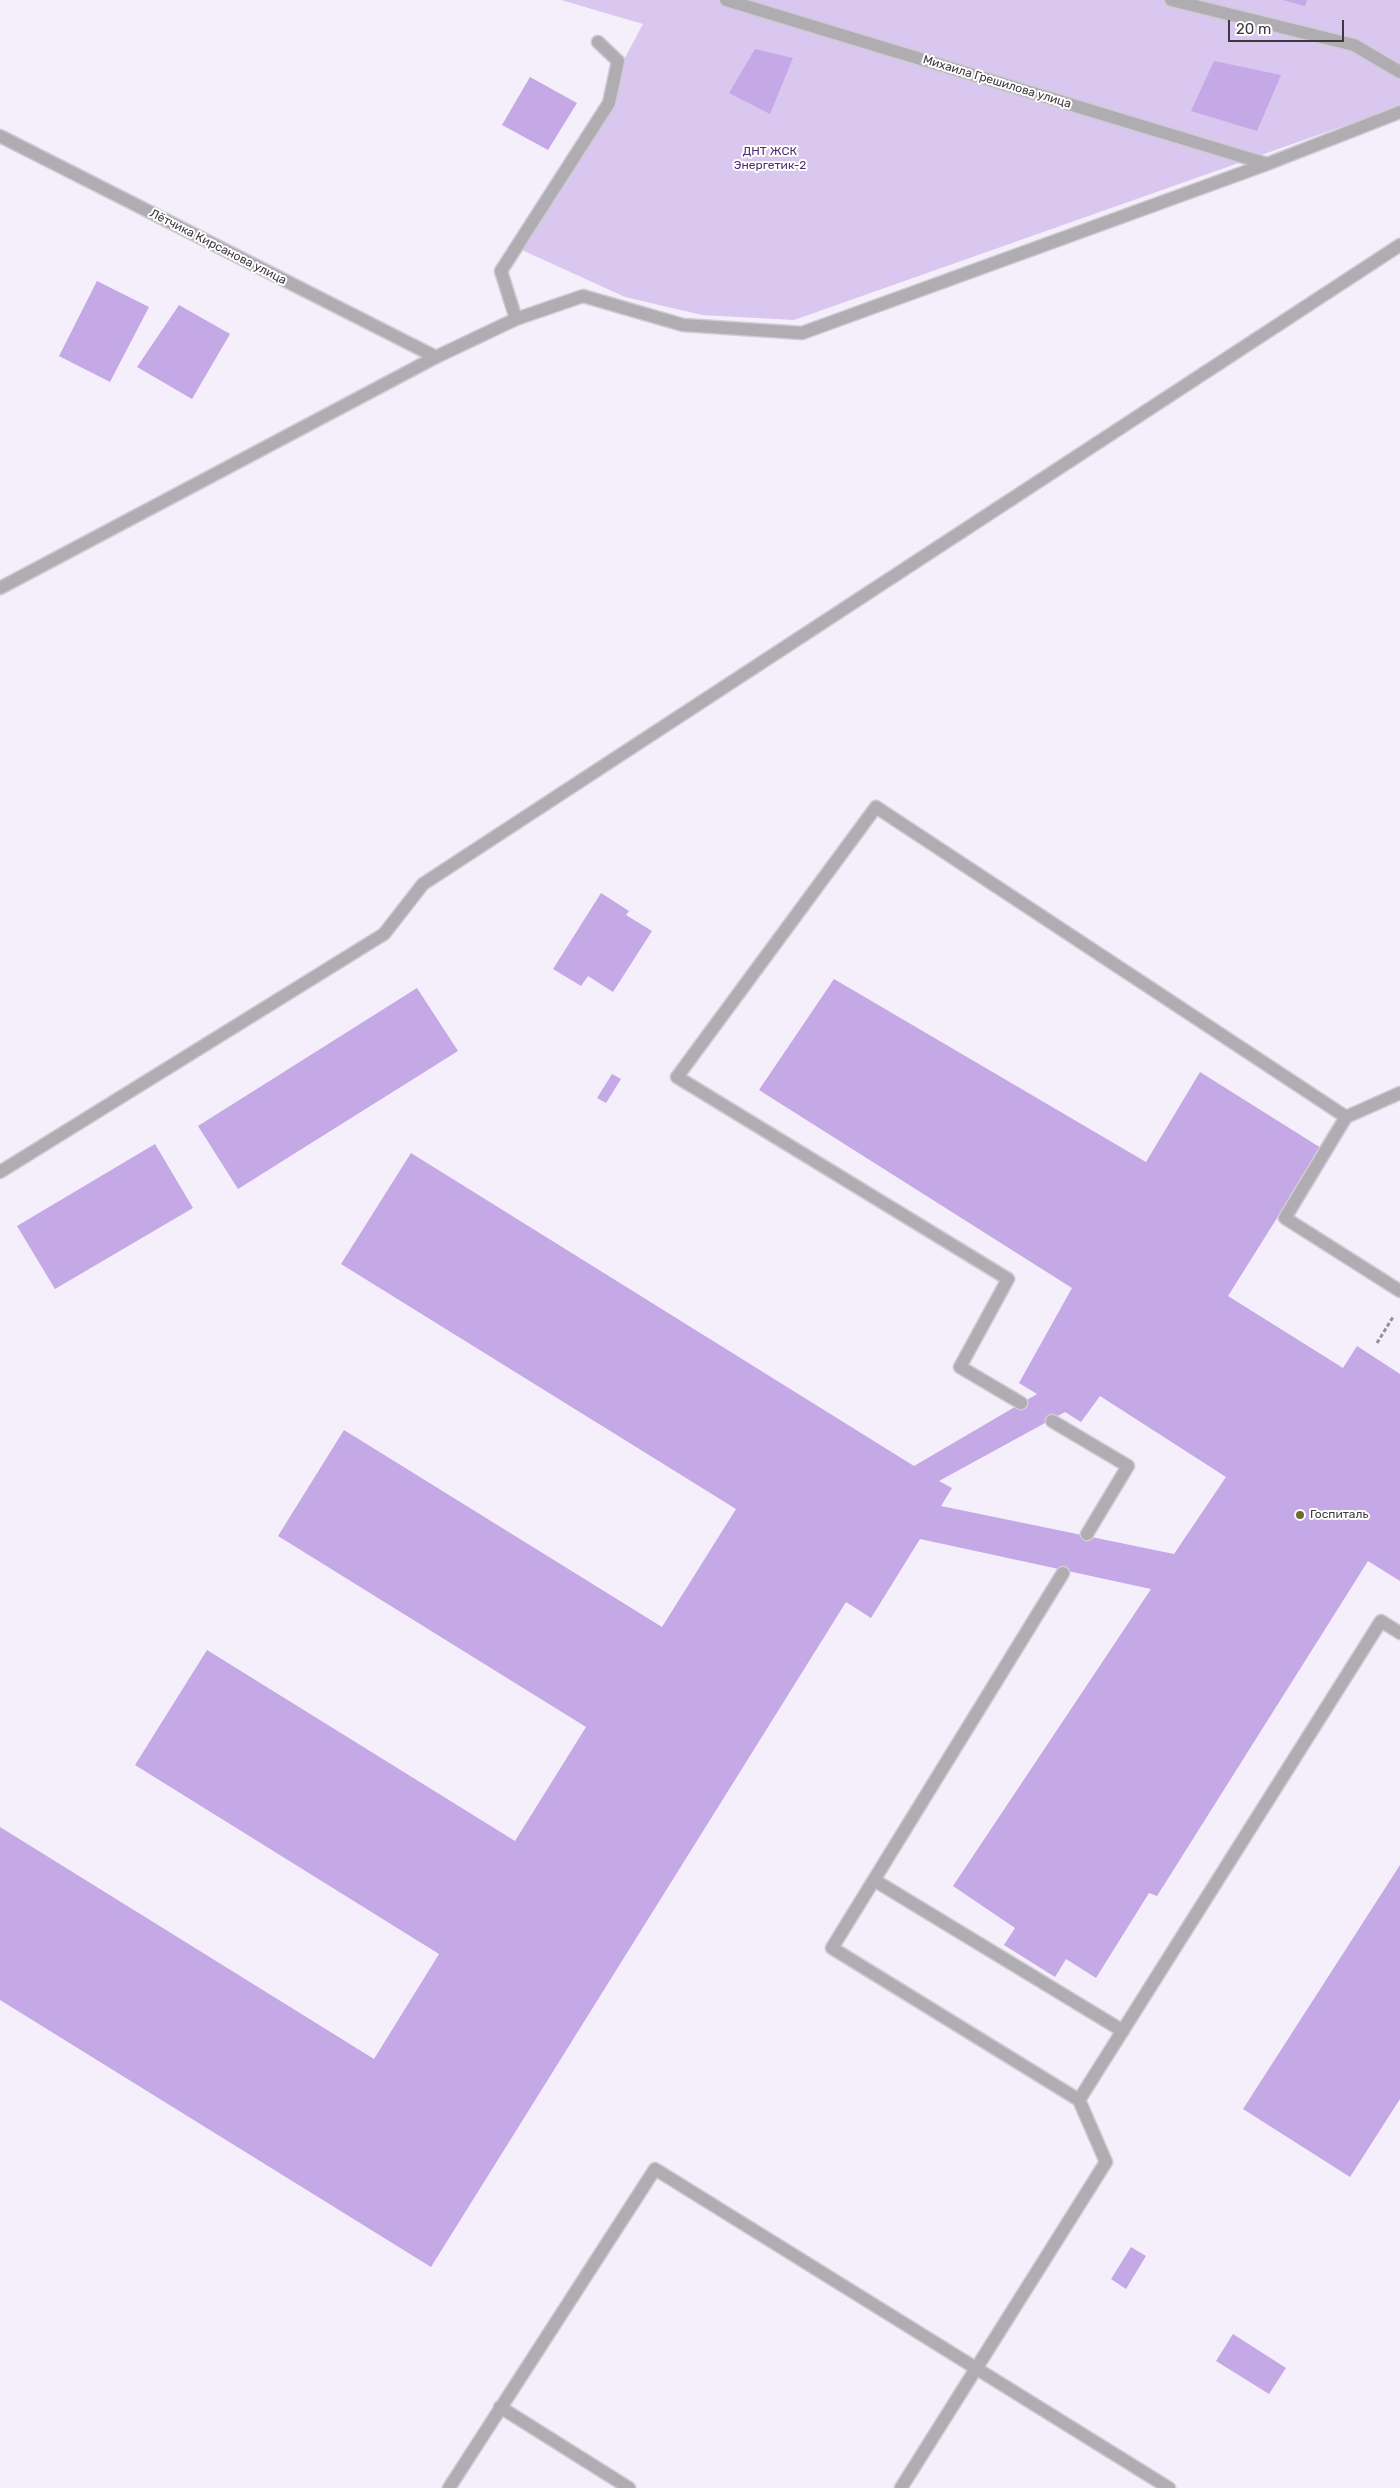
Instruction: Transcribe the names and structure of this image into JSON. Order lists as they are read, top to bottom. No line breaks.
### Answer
{"streets":{"street":["Михаила Грешилова улица","Лётчика Кирсанова улица"]},"parks":["ДНТ ЖСК Энергетик-2"],"places":["Госпиталь"],"scale_bar":"20 m"}
